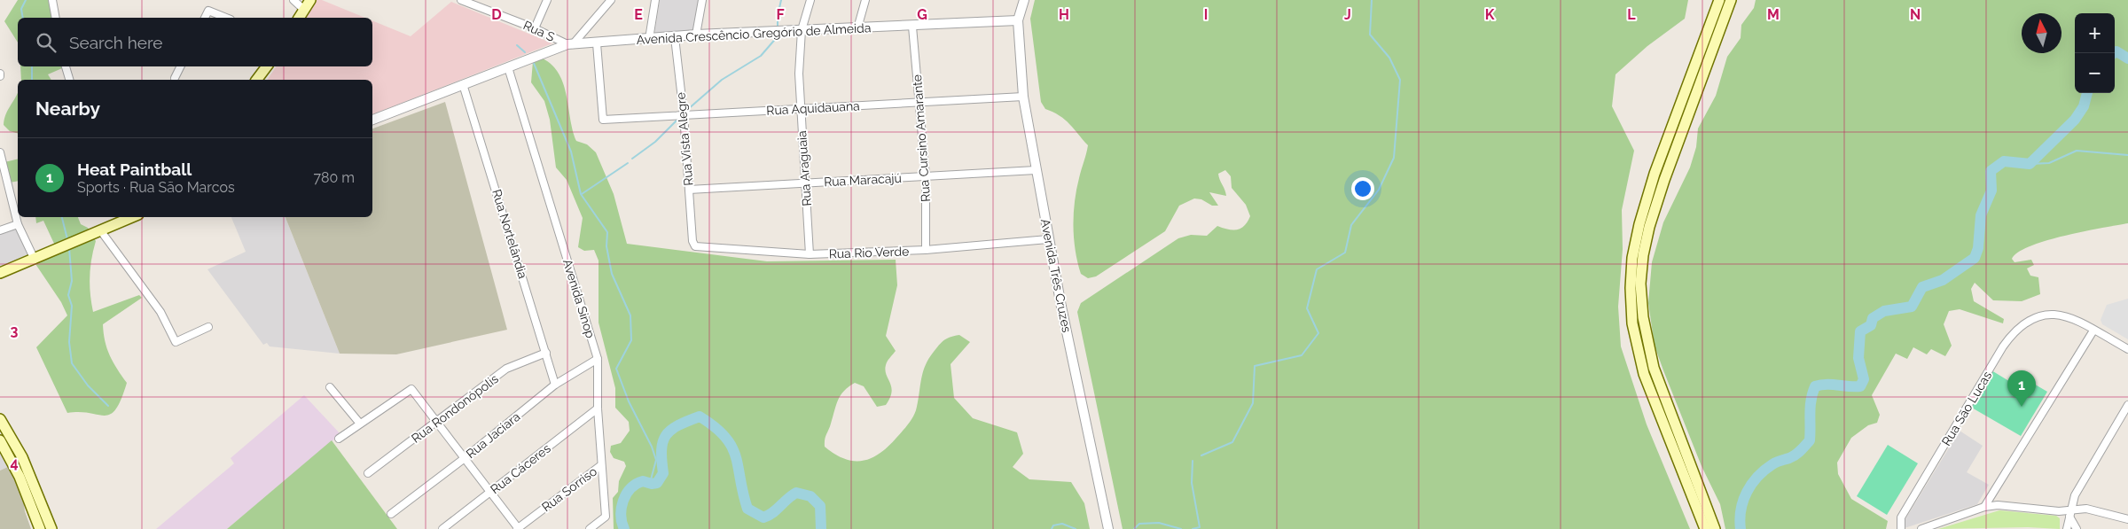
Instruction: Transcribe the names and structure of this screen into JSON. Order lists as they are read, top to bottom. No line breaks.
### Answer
{"streets":{"street":["Rua S","Avenida Crescêncio Gregório de Almeida","Rua Aquidauana","Rua Cursino Amarante","Rua Vista Alegre","Rua Araguaia","Rua Maracajú","Rua Nortelândia","Rua Rio Verde","Avenida Três Cruzes","Avenida Sinop","Rua Rondonópolis","Rua São Lucas","Rua Jaciara","Rua Cáceres","Rua Sorriso"]},"crossings":[["Rua S","Avenida Crescêncio Gregório de Almeida"],["Avenida Crescêncio Gregório de Almeida","Rua Aquidauana"],["Avenida Crescêncio Gregório de Almeida","Rua Cursino Amarante"],["Avenida Crescêncio Gregório de Almeida","Rua Vista Alegre"],["Avenida Crescêncio Gregório de Almeida","Rua Araguaia"],["Avenida Crescêncio Gregório de Almeida","Rua Nortelândia"],["Avenida Crescêncio Gregório de Almeida","Avenida Três Cruzes"],["Avenida Crescêncio Gregório de Almeida","Avenida Sinop"],["Rua Aquidauana","Rua Cursino Amarante"],["Rua Aquidauana","Rua Vista Alegre"],["Rua Aquidauana","Rua Araguaia"],["Rua Aquidauana","Avenida Três Cruzes"],["Rua Cursino Amarante","Rua Maracajú"],["Rua Cursino Amarante","Rua Rio Verde"],["Rua Vista Alegre","Rua Maracajú"],["Rua Vista Alegre","Rua Rio Verde"],["Rua Araguaia","Rua Maracajú"],["Rua Araguaia","Rua Rio Verde"],["Rua Maracajú","Avenida Três Cruzes"],["Rua Nortelândia","Rua Rondonópolis"],["Rua Nortelândia","Rua Jaciara"],["Rua Rio Verde","Avenida Três Cruzes"],["Avenida Sinop","Rua Jaciara"],["Avenida Sinop","Rua Cáceres"],["Avenida Sinop","Rua Sorriso"]],"north":"top","page":{"map_buttons":["+","−"],"search":"Search here","heading":"Nearby","list":[{"mark":"1","name":"Heat Paintball","note":"Sports · Rua São Marcos","value":"780 m"}],"pins":"1"},"grid":{"columns":["D","E","F","G","H","I","J","K","L","M","N"],"rows":["3","4"]}}
